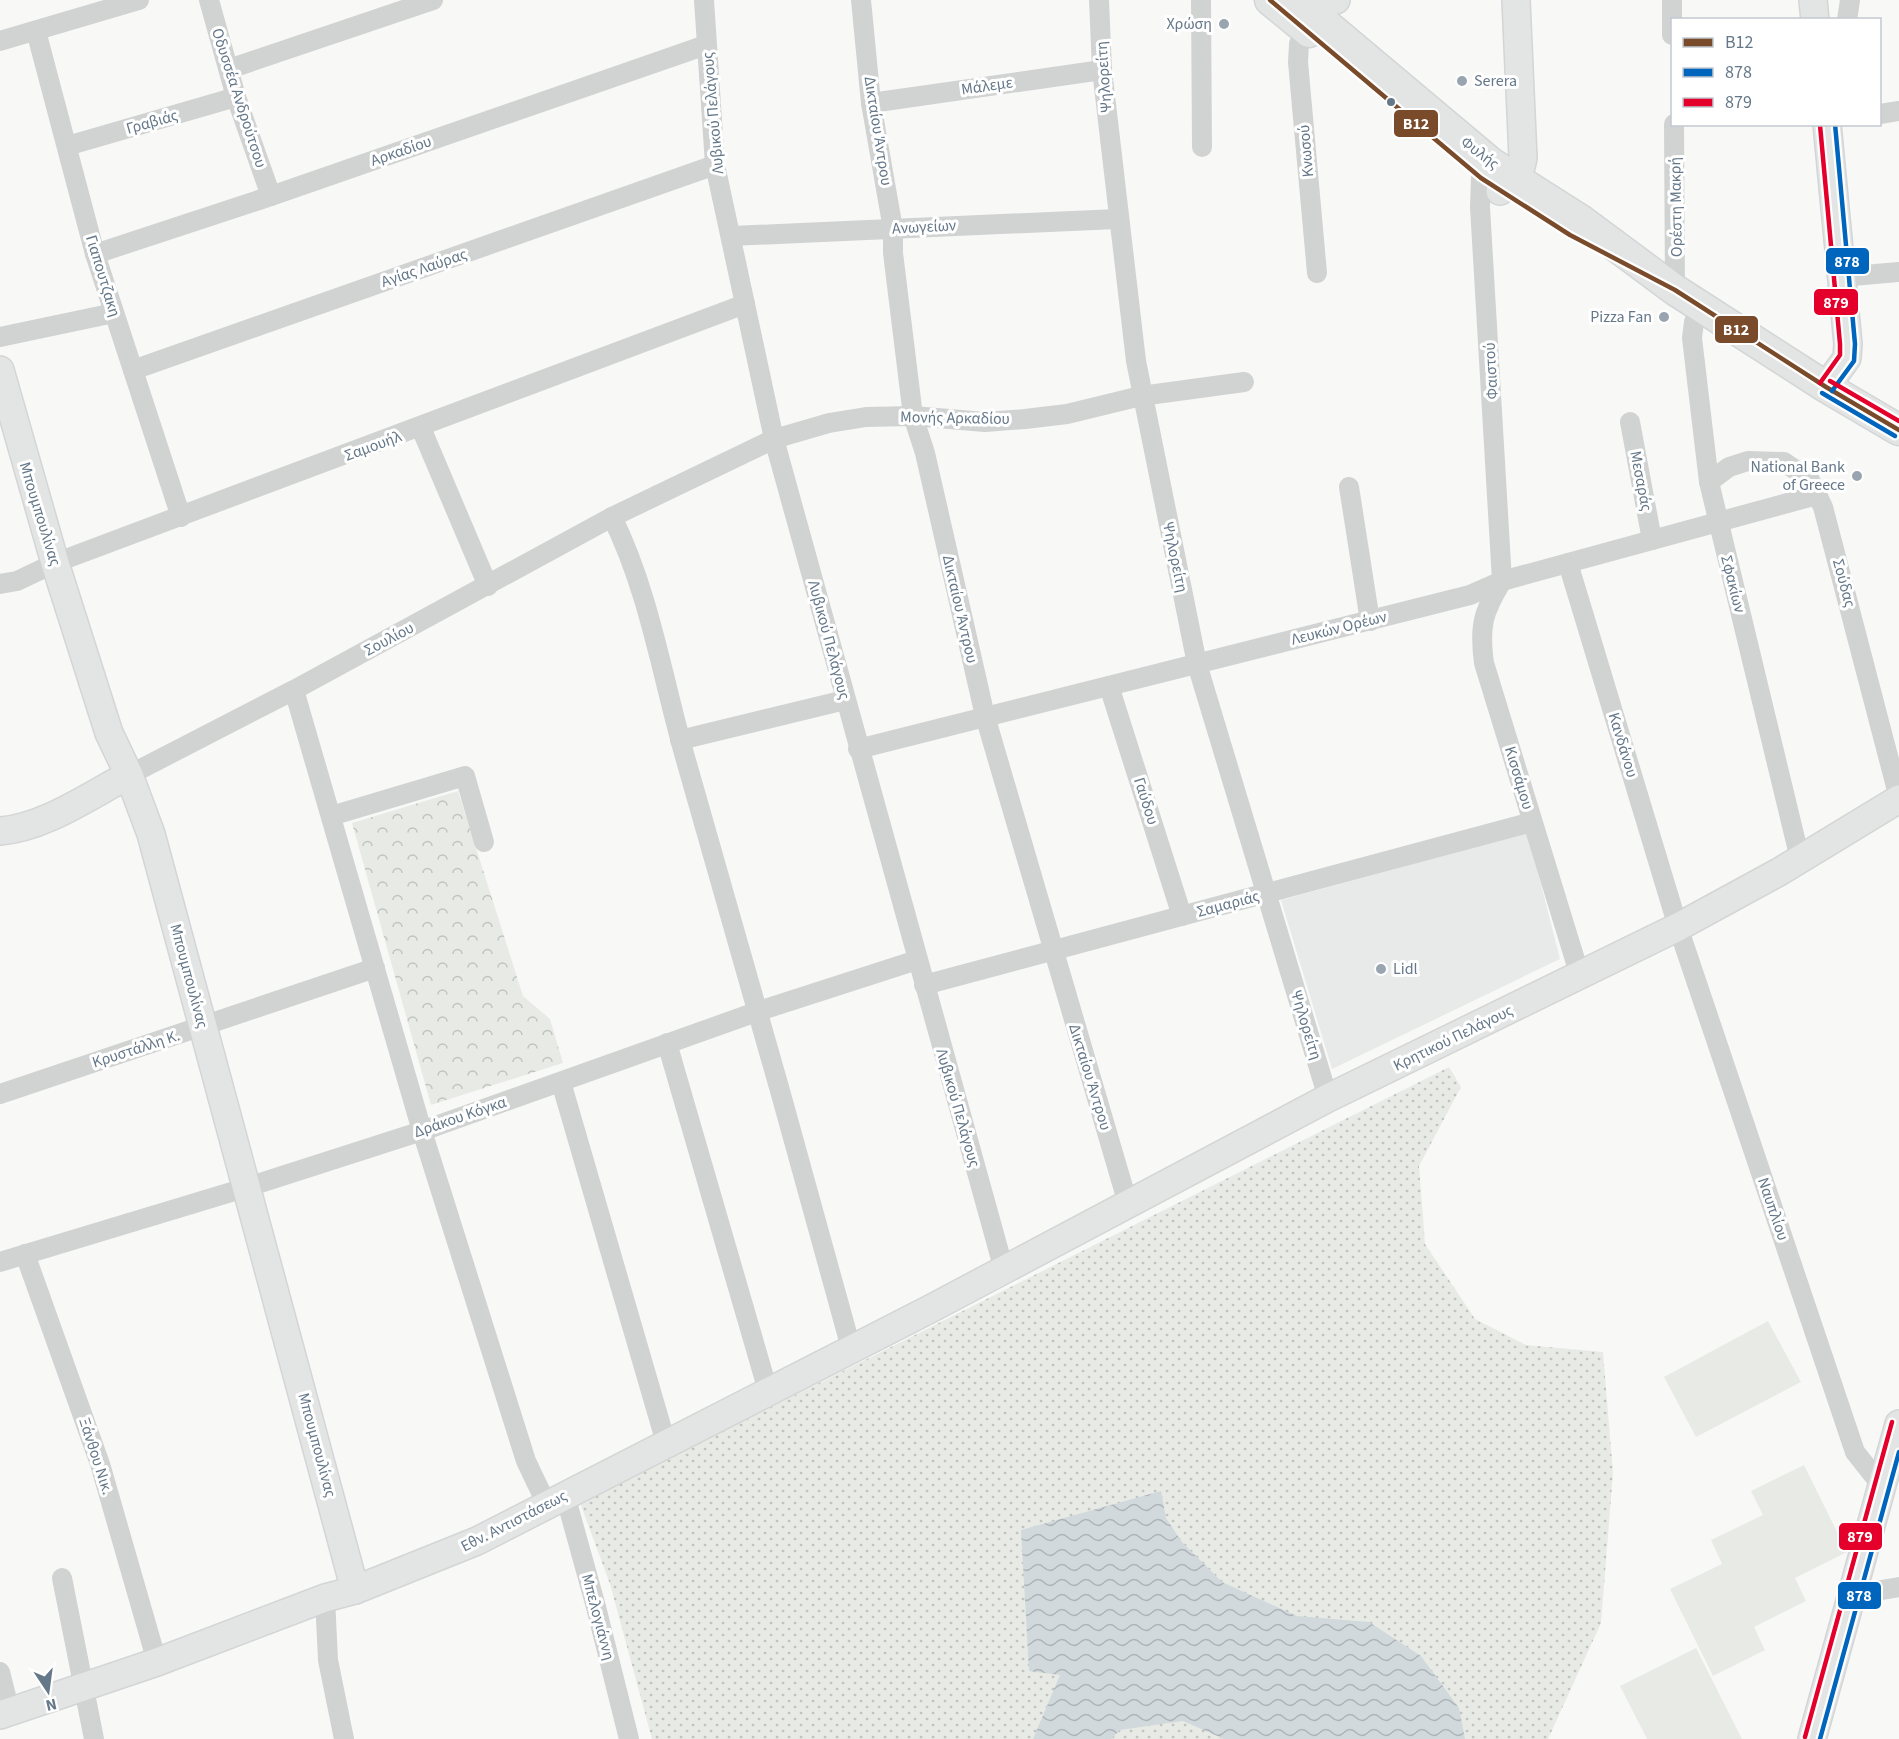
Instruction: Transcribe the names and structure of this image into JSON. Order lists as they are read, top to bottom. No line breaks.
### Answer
{"streets":{"main road":["Φυλής"],"street":["Ψηλορείτη","Μάλεμε","Οδυσσέα Ανδρούτσου","Λυβικού Πελάγους","Γραβιάς","Δικταίου Άντρου","Αρκαδίου","Κνωσού","Ορέστη Μακρή","Ανωγείων","Αγίας Λαύρας","Γιαπουτζακη","Φαιστού","Μονής Αρκαδίου","Σαμουήλ","Μεσαράς","Μπουμπουλίνας","Σούδας","Σφακίων","Λευκών Ορέων","Σουλίου","Κανδάνου","Κισσάμου","Γαύδου","Σαμαριάς","Κρητικού Πελάγους","Κρυστάλλη Κ.","Δράκου Κόγκα","Ναυπλίου","Ξάνθου Νικ.","Εθν. Αντιστάσεως","Μπελογιάννη"]},"crossings":[["Ψηλορείτη","Μάλεμε"],["Ψηλορείτη","Ανωγείων"],["Ψηλορείτη","Μονής Αρκαδίου"],["Ψηλορείτη","Λευκών Ορέων"],["Ψηλορείτη","Σαμαριάς"],["Ψηλορείτη","Κρητικού Πελάγους"],["Μάλεμε","Δικταίου Άντρου"],["Οδυσσέα Ανδρούτσου","Γραβιάς"],["Οδυσσέα Ανδρούτσου","Αρκαδίου"],["Λυβικού Πελάγους","Αρκαδίου"],["Λυβικού Πελάγους","Ανωγείων"],["Λυβικού Πελάγους","Αγίας Λαύρας"],["Λυβικού Πελάγους","Μονής Αρκαδίου"],["Λυβικού Πελάγους","Σαμουήλ"],["Λυβικού Πελάγους","Λευκών Ορέων"],["Λυβικού Πελάγους","Σουλίου"],["Λυβικού Πελάγους","Σαμαριάς"],["Λυβικού Πελάγους","Κρητικού Πελάγους"],["Λυβικού Πελάγους","Δράκου Κόγκα"],["Λυβικού Πελάγους","Εθν. Αντιστάσεως"],["Γραβιάς","Γιαπουτζακη"],["Δικταίου Άντρου","Ανωγείων"],["Δικταίου Άντρου","Μονής Αρκαδίου"],["Δικταίου Άντρου","Λευκών Ορέων"],["Δικταίου Άντρου","Σαμαριάς"],["Δικταίου Άντρου","Κρητικού Πελάγους"],["Αρκαδίου","Γιαπουτζακη"],["Κνωσού","Φυλής"],["Φυλής","Ορέστη Μακρή"],["Φυλής","Φαιστού"],["Φυλής","Σφακίων"],["Αγίας Λαύρας","Γιαπουτζακη"],["Γιαπουτζακη","Σαμουήλ"],["Φαιστού","Λευκών Ορέων"],["Φαιστού","Κισσάμου"],["Μονής Αρκαδίου","Σουλίου"],["Σαμουήλ","Μπουμπουλίνας"],["Μεσαράς","Λευκών Ορέων"],["Μπουμπουλίνας","Σουλίου"],["Μπουμπουλίνας","Κρυστάλλη Κ."],["Μπουμπουλίνας","Δράκου Κόγκα"],["Μπουμπουλίνας","Εθν. Αντιστάσεως"],["Σούδας","Σφακίων"],["Σούδας","Λευκών Ορέων"],["Σούδας","Κρητικού Πελάγους"],["Σφακίων","Λευκών Ορέων"],["Σφακίων","Κρητικού Πελάγους"],["Λευκών Ορέων","Κανδάνου"],["Λευκών Ορέων","Κισσάμου"],["Λευκών Ορέων","Γαύδου"],["Σουλίου","Μπελογιάννη"],["Κανδάνου","Κρητικού Πελάγους"],["Κανδάνου","Ναυπλίου"],["Κισσάμου","Σαμαριάς"],["Κισσάμου","Κρητικού Πελάγους"],["Γαύδου","Σαμαριάς"],["Κρητικού Πελάγους","Ναυπλίου"],["Κρητικού Πελάγους","Εθν. Αντιστάσεως"],["Κρυστάλλη Κ.","Μπελογιάννη"],["Δράκου Κόγκα","Ξάνθου Νικ."],["Δράκου Κόγκα","Μπελογιάννη"],["Ξάνθου Νικ.","Εθν. Αντιστάσεως"],["Εθν. Αντιστάσεως","Μπελογιάννη"]],"places":["Χρώση","Serera","Pizza Fan","National Bank of Greece","Lidl"],"lines":["transit line Β12","transit line 878","transit line 879"],"legend":["Β12","878","879"],"north":"bottom"}
